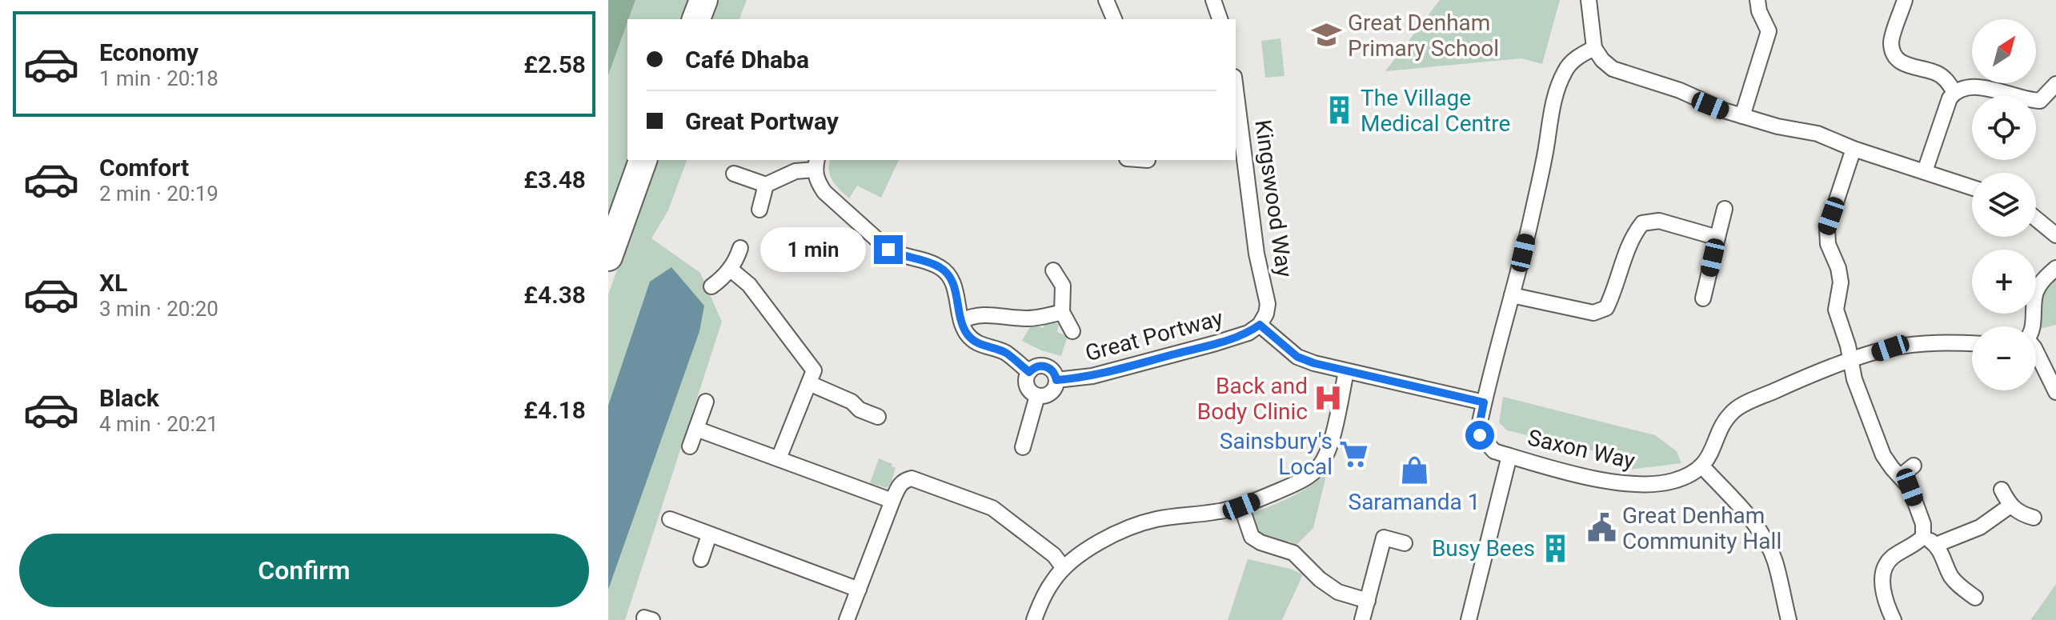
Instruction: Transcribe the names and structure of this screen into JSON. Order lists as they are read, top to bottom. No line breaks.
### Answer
{"streets":{"street":["Kingswood Way","Great Portway","Saxon Way"]},"crossings":[["Kingswood Way","Great Portway"]],"places":{"school or university":["Great Denham Primary School"],"building":["The Village Medical Centre","Busy Bees"],"hospital":["Back and Body Clinic"],"supermarket":["Sainsbury's Local"],"shop":["Saramanda 1"],"public building":["Great Denham Community Hall"]},"north":"top right","page":{"list":[{"name":"Economy","note":"1 min · 20:18","value":"£2.58"},{"name":"Comfort","note":"2 min · 20:19","value":"£3.48"},{"name":"XL","note":"3 min · 20:20","value":"£4.38"},{"name":"Black","note":"4 min · 20:21","value":"£4.18"}],"map_buttons":["+","−"],"banner":["Café Dhaba","Great Portway"],"bubble":"1 min","buttons":"Confirm"}}
